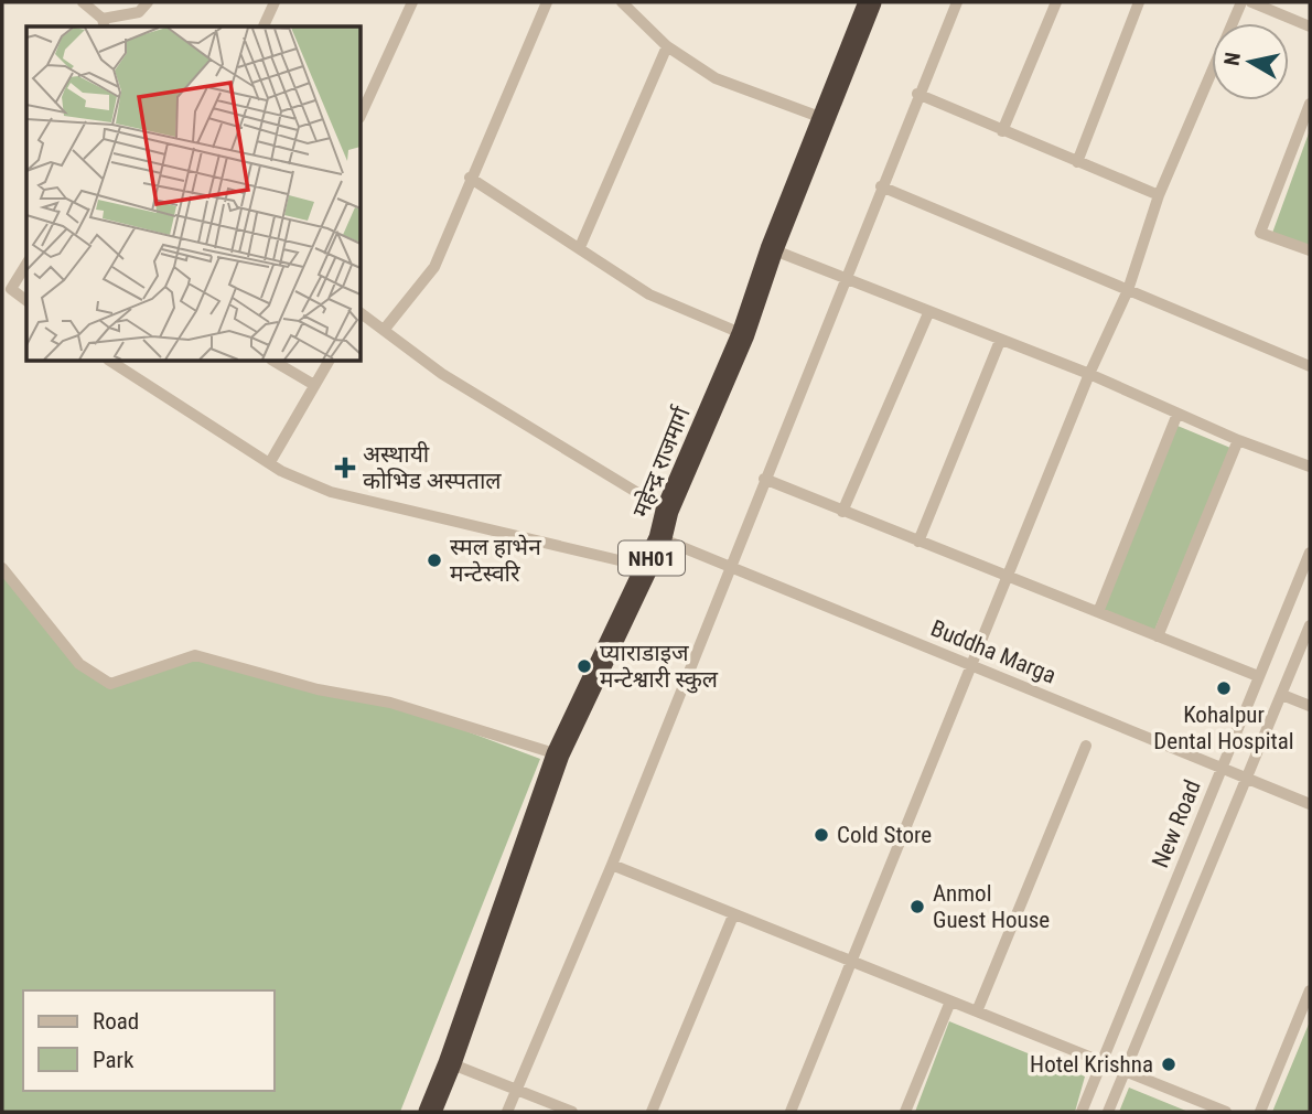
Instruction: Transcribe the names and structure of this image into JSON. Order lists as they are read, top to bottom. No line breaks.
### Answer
{"streets":{"highway":["महेन्द्र राजमार्ग","NH01"],"street":["Buddha Marga","New Road"]},"crossings":[["महेन्द्र राजमार्ग","Buddha Marga"],["Buddha Marga","New Road"]],"places":{"health":["अस्थायी कोभिड अस्पताल"],"other":["स्मल हाभेन मन्टेस्वरि","प्याराडाइज मन्टेश्वारी स्कुल","Kohalpur Dental Hospital","Cold Store","Anmol Guest House","Hotel Krishna"]},"legend":["Road","Park"],"north":"left"}
